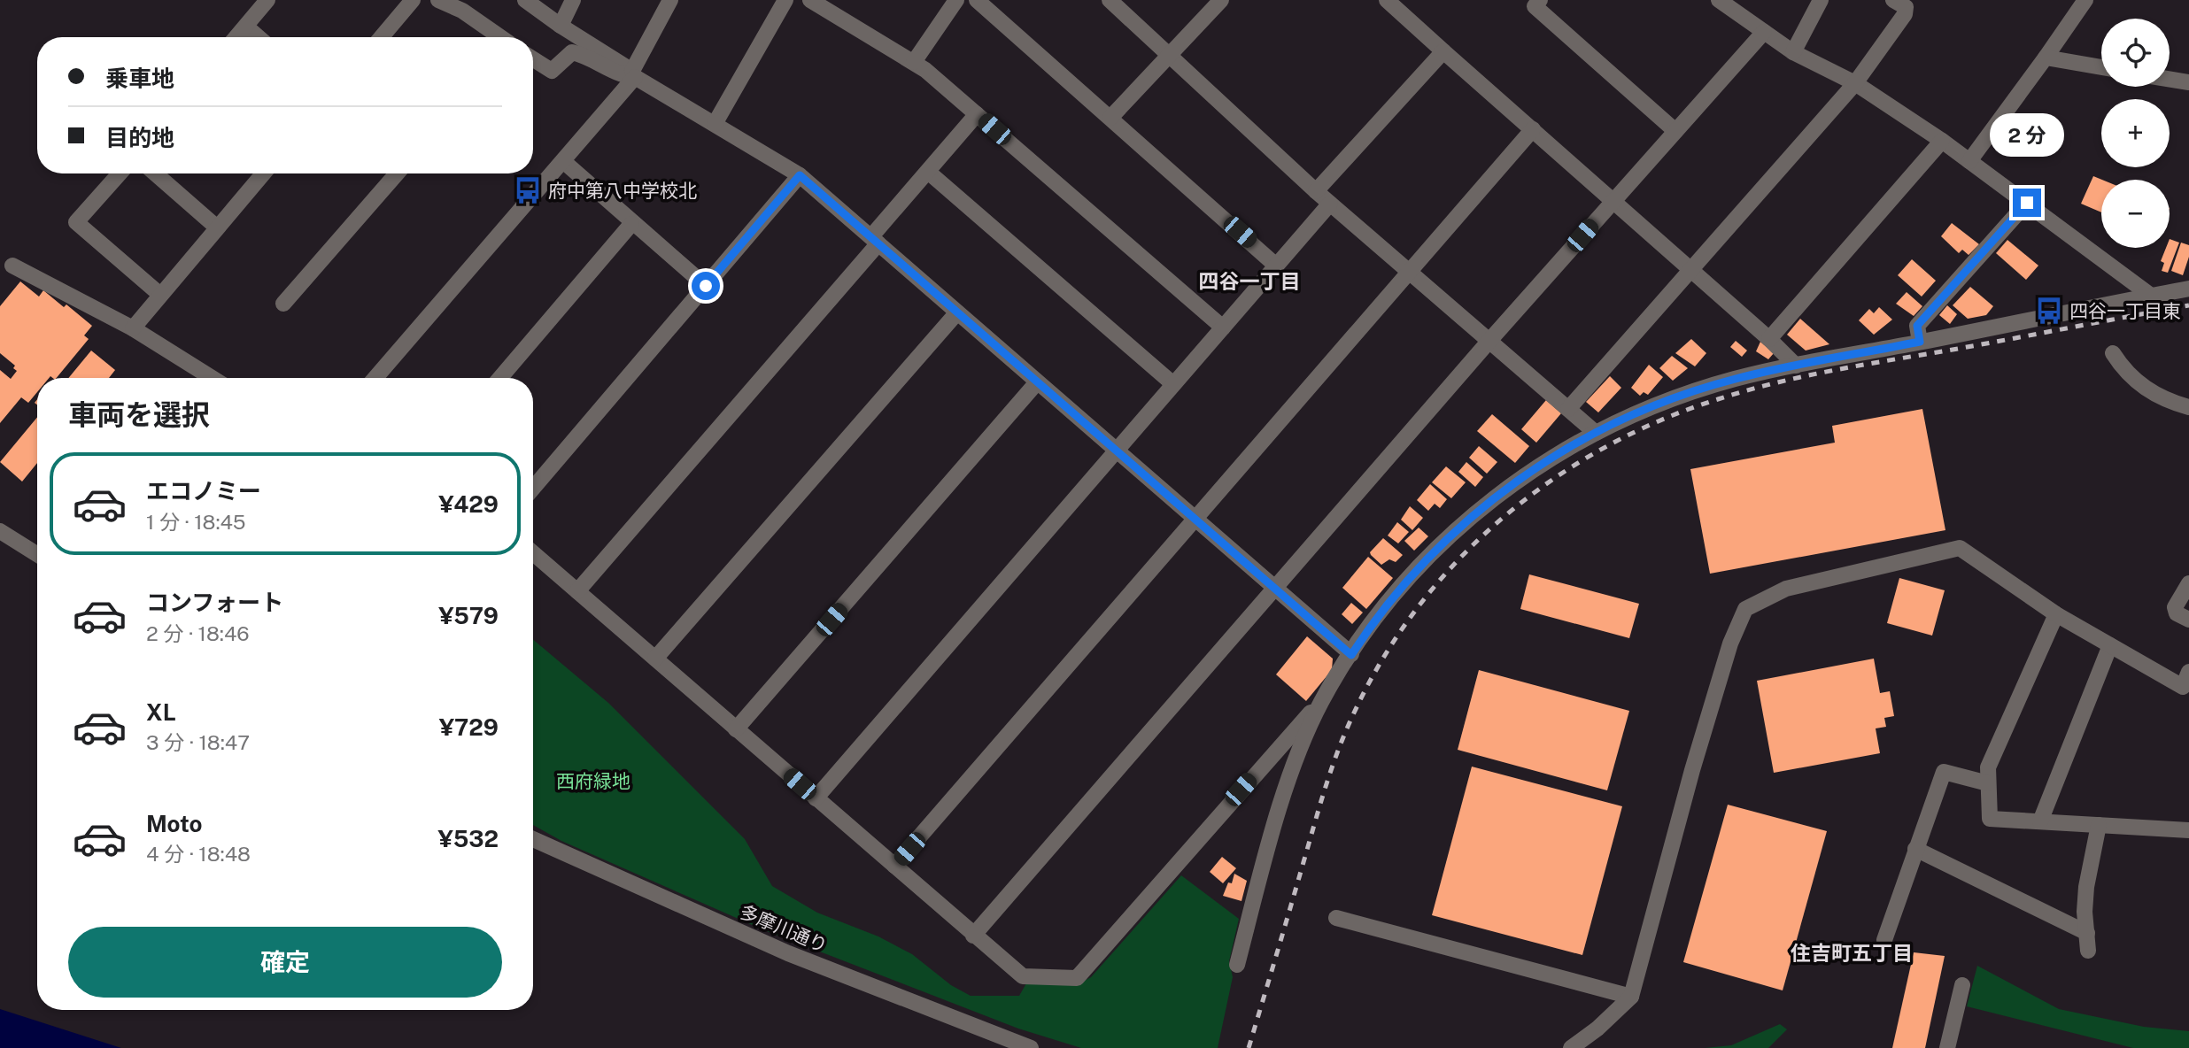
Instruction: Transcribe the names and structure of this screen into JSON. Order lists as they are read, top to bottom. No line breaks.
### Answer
{"streets":{"street":["多摩川通り"]},"districts":["四谷一丁目","住吉町五丁目"],"parks":["西府緑地"],"places":{"bus stop":["府中第八中学校北","四谷一丁目東"]},"page":{"map_buttons":["+","−"],"banner":["乗車地","目的地"],"bubble":"2 分","heading":"車両を選択","list":[{"name":"エコノミー","note":"1 分 · 18:45","value":"¥429"},{"name":"コンフォート","note":"2 分 · 18:46","value":"¥579"},{"name":"XL","note":"3 分 · 18:47","value":"¥729"},{"name":"Moto","note":"4 分 · 18:48","value":"¥532"}],"buttons":"確定"}}
